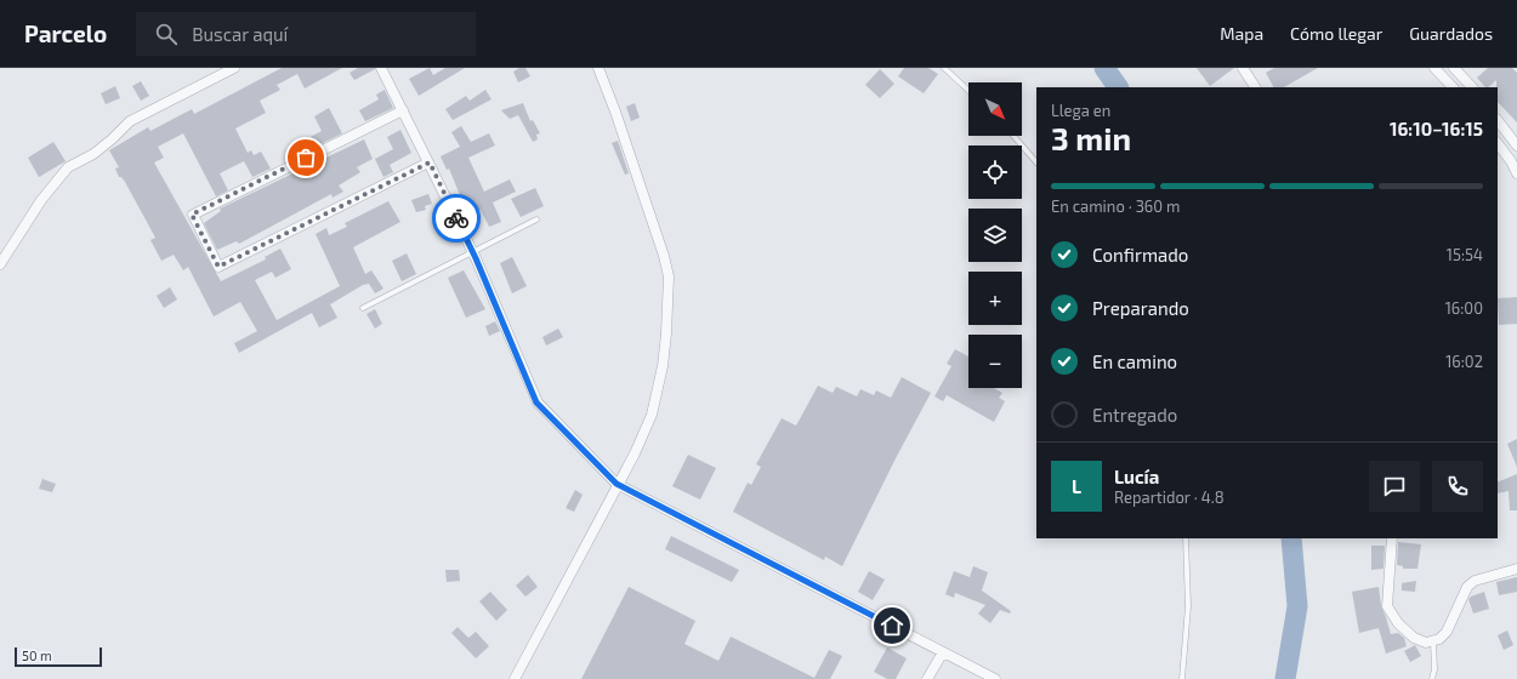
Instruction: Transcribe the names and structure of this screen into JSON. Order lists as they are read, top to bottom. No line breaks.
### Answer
{"scale_bar":"50 m","north":"bottom right","page":{"header":"Parcelo","search":"Buscar aquí","nav":["Mapa","Cómo llegar","Guardados"],"map_buttons":["+","−"],"heading":["3 min","Llega en","16:10–16:15"],"panel":["Lucía","Repartidor · 4.8"],"bar":"En camino · 360 m","list":[["Confirmado","15:54"],["Preparando","16:00"],["En camino","16:02"],"Entregado"],"round":"L","scale":"50 m"}}
